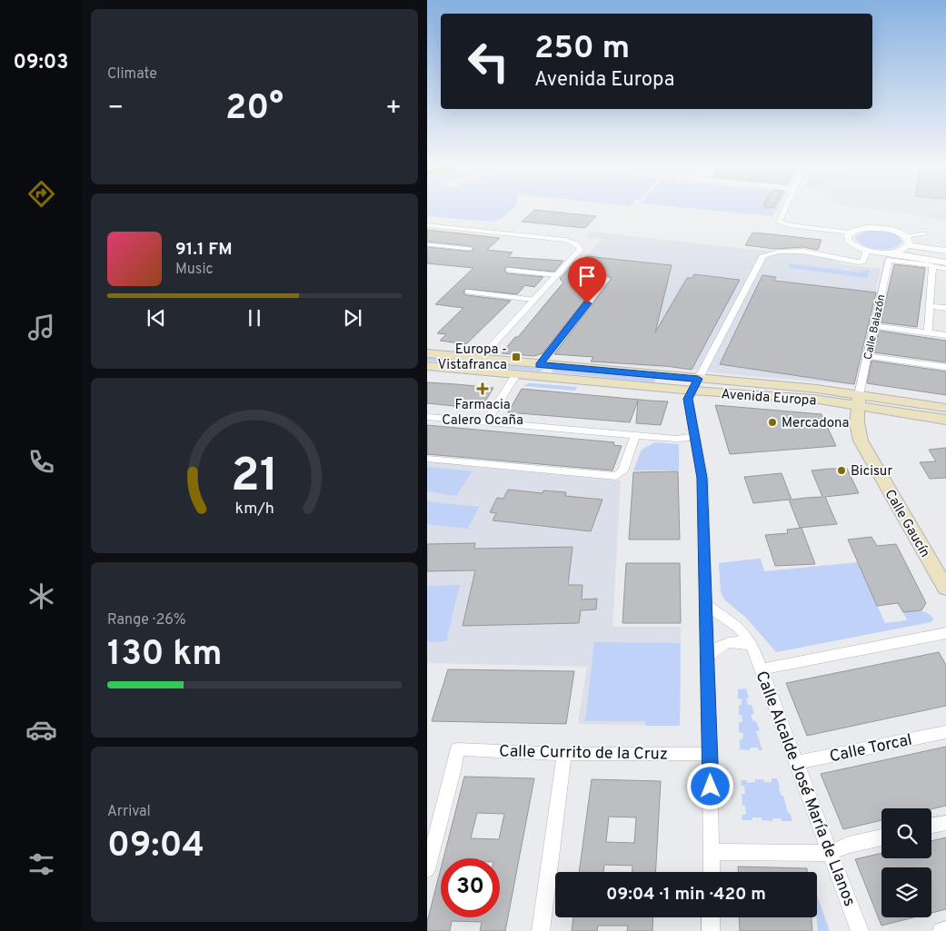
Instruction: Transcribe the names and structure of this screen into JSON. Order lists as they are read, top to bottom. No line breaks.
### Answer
{"streets":{"main road":["Avenida Europa","Calle Gaucín"],"street":["Calle Balazón","Calle Torcal","Calle Currito de la Cruz","Calle Alcalde José María de Llanos"]},"crossings":[["Calle Balazón","Avenida Europa"],["Calle Balazón","Calle Gaucín"],["Avenida Europa","Calle Gaucín"],["Calle Torcal","Calle Alcalde José María de Llanos"]],"places":{"transit":["Europa - Vistafranca"],"health":["Farmacia Calero Ocaña"],"other":["Mercadona","Bicisur"]},"page":{"tabs":"09:03","tile":["Climate",["Range · 26%","130 km"],["Arrival","09:04"]],"turn":["250 m","Avenida Europa"],"heat":["−","20°","+"],"song":["91.1 FM","Music"],"limit":"30","trip":"09:04 · 1 min · 420 m","gauge":["21","km/h"]}}
